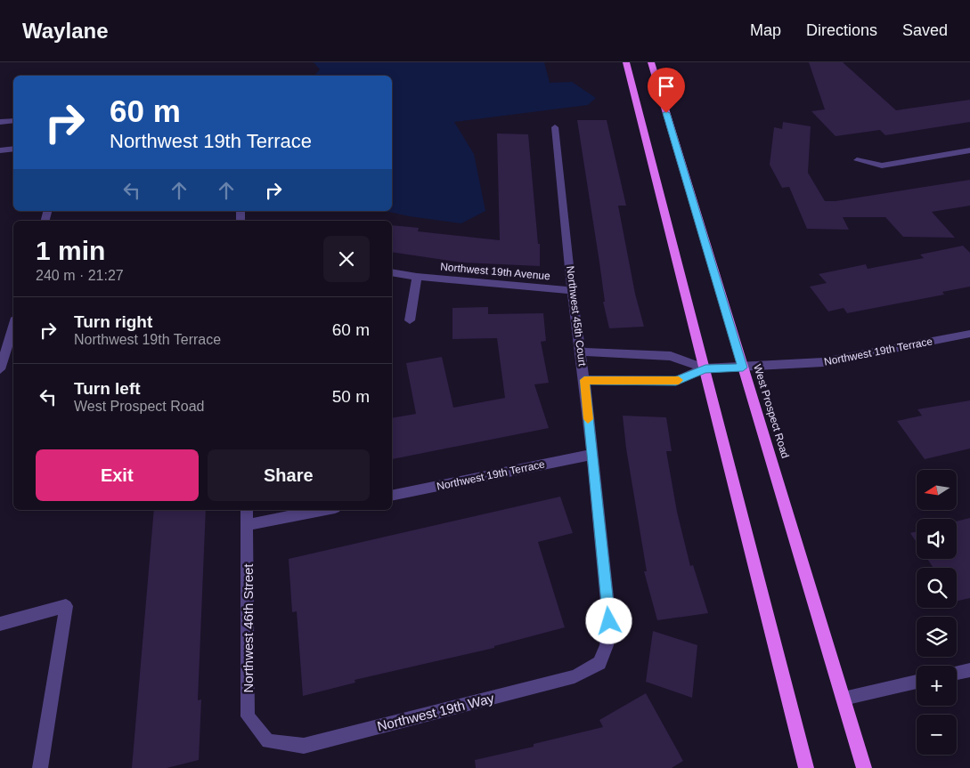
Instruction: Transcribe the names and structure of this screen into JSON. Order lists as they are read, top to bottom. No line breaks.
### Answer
{"streets":{"main road":["West Prospect Road"],"street":["Northwest 19th Avenue","Northwest 45th Court","Northwest 19th Terrace","Northwest 46th Street","Northwest 19th Way"]},"crossings":[["Northwest 19th Avenue","Northwest 45th Court"],["Northwest 45th Court","Northwest 19th Terrace"],["Northwest 45th Court","Northwest 19th Way"],["Northwest 19th Terrace","West Prospect Road"],["Northwest 46th Street","Northwest 19th Way"]],"north":"left","page":{"header":"Waylane","nav":["Map","Directions","Saved"],"turn":["60 m","Northwest 19th Terrace"],"heading":["1 min","240 m · 21:27"],"list":[{"name":"Turn right","note":"Northwest 19th Terrace","value":"60 m"},{"name":"Turn left","note":"West Prospect Road","value":"50 m"}],"buttons":["Exit","Share"],"map_buttons":["+","−"]}}
